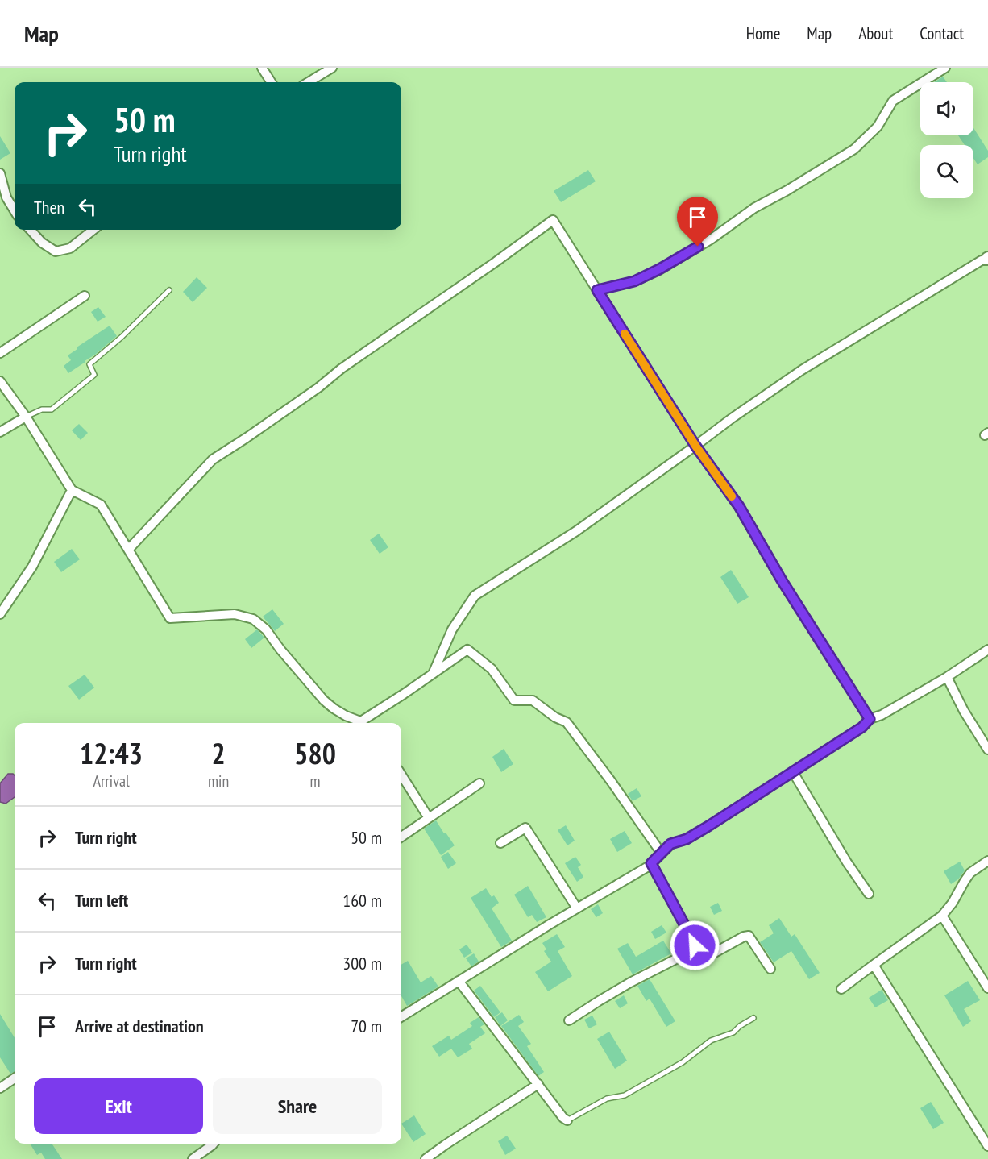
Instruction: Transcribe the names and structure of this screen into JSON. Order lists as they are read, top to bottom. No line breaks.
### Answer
{"page":{"header":"Map","nav":["Home","Map","About","Contact"],"turn":["50 m","Turn right"],"then":"Then","eta":["12:43","Arrival","2","min","580","m"],"list":[{"name":"Turn right","value":"50 m"},{"name":"Turn left","value":"160 m"},{"name":"Turn right","value":"300 m"},{"name":"Arrive at destination","value":"70 m"}],"buttons":["Exit","Share"]}}
